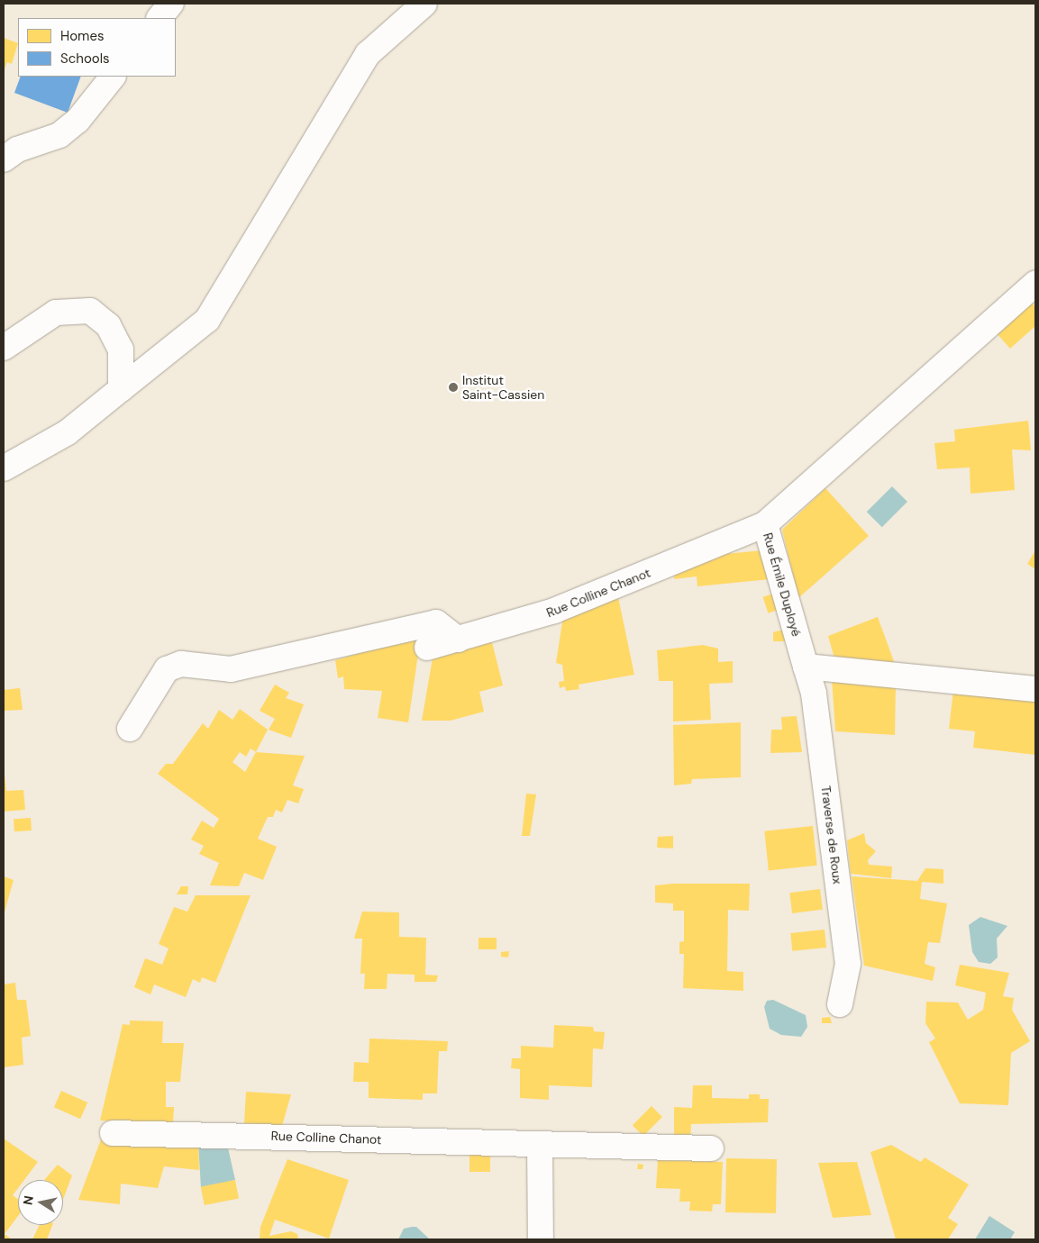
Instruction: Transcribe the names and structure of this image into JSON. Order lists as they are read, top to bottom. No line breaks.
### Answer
{"streets":{"street":["Rue Émile Duployé","Rue Colline Chanot","Traverse de Roux"]},"crossings":[["Rue Émile Duployé","Rue Colline Chanot"],["Rue Émile Duployé","Traverse de Roux"]],"places":["Institut Saint-Cassien"],"legend":["Homes","Schools"],"north":"left"}
